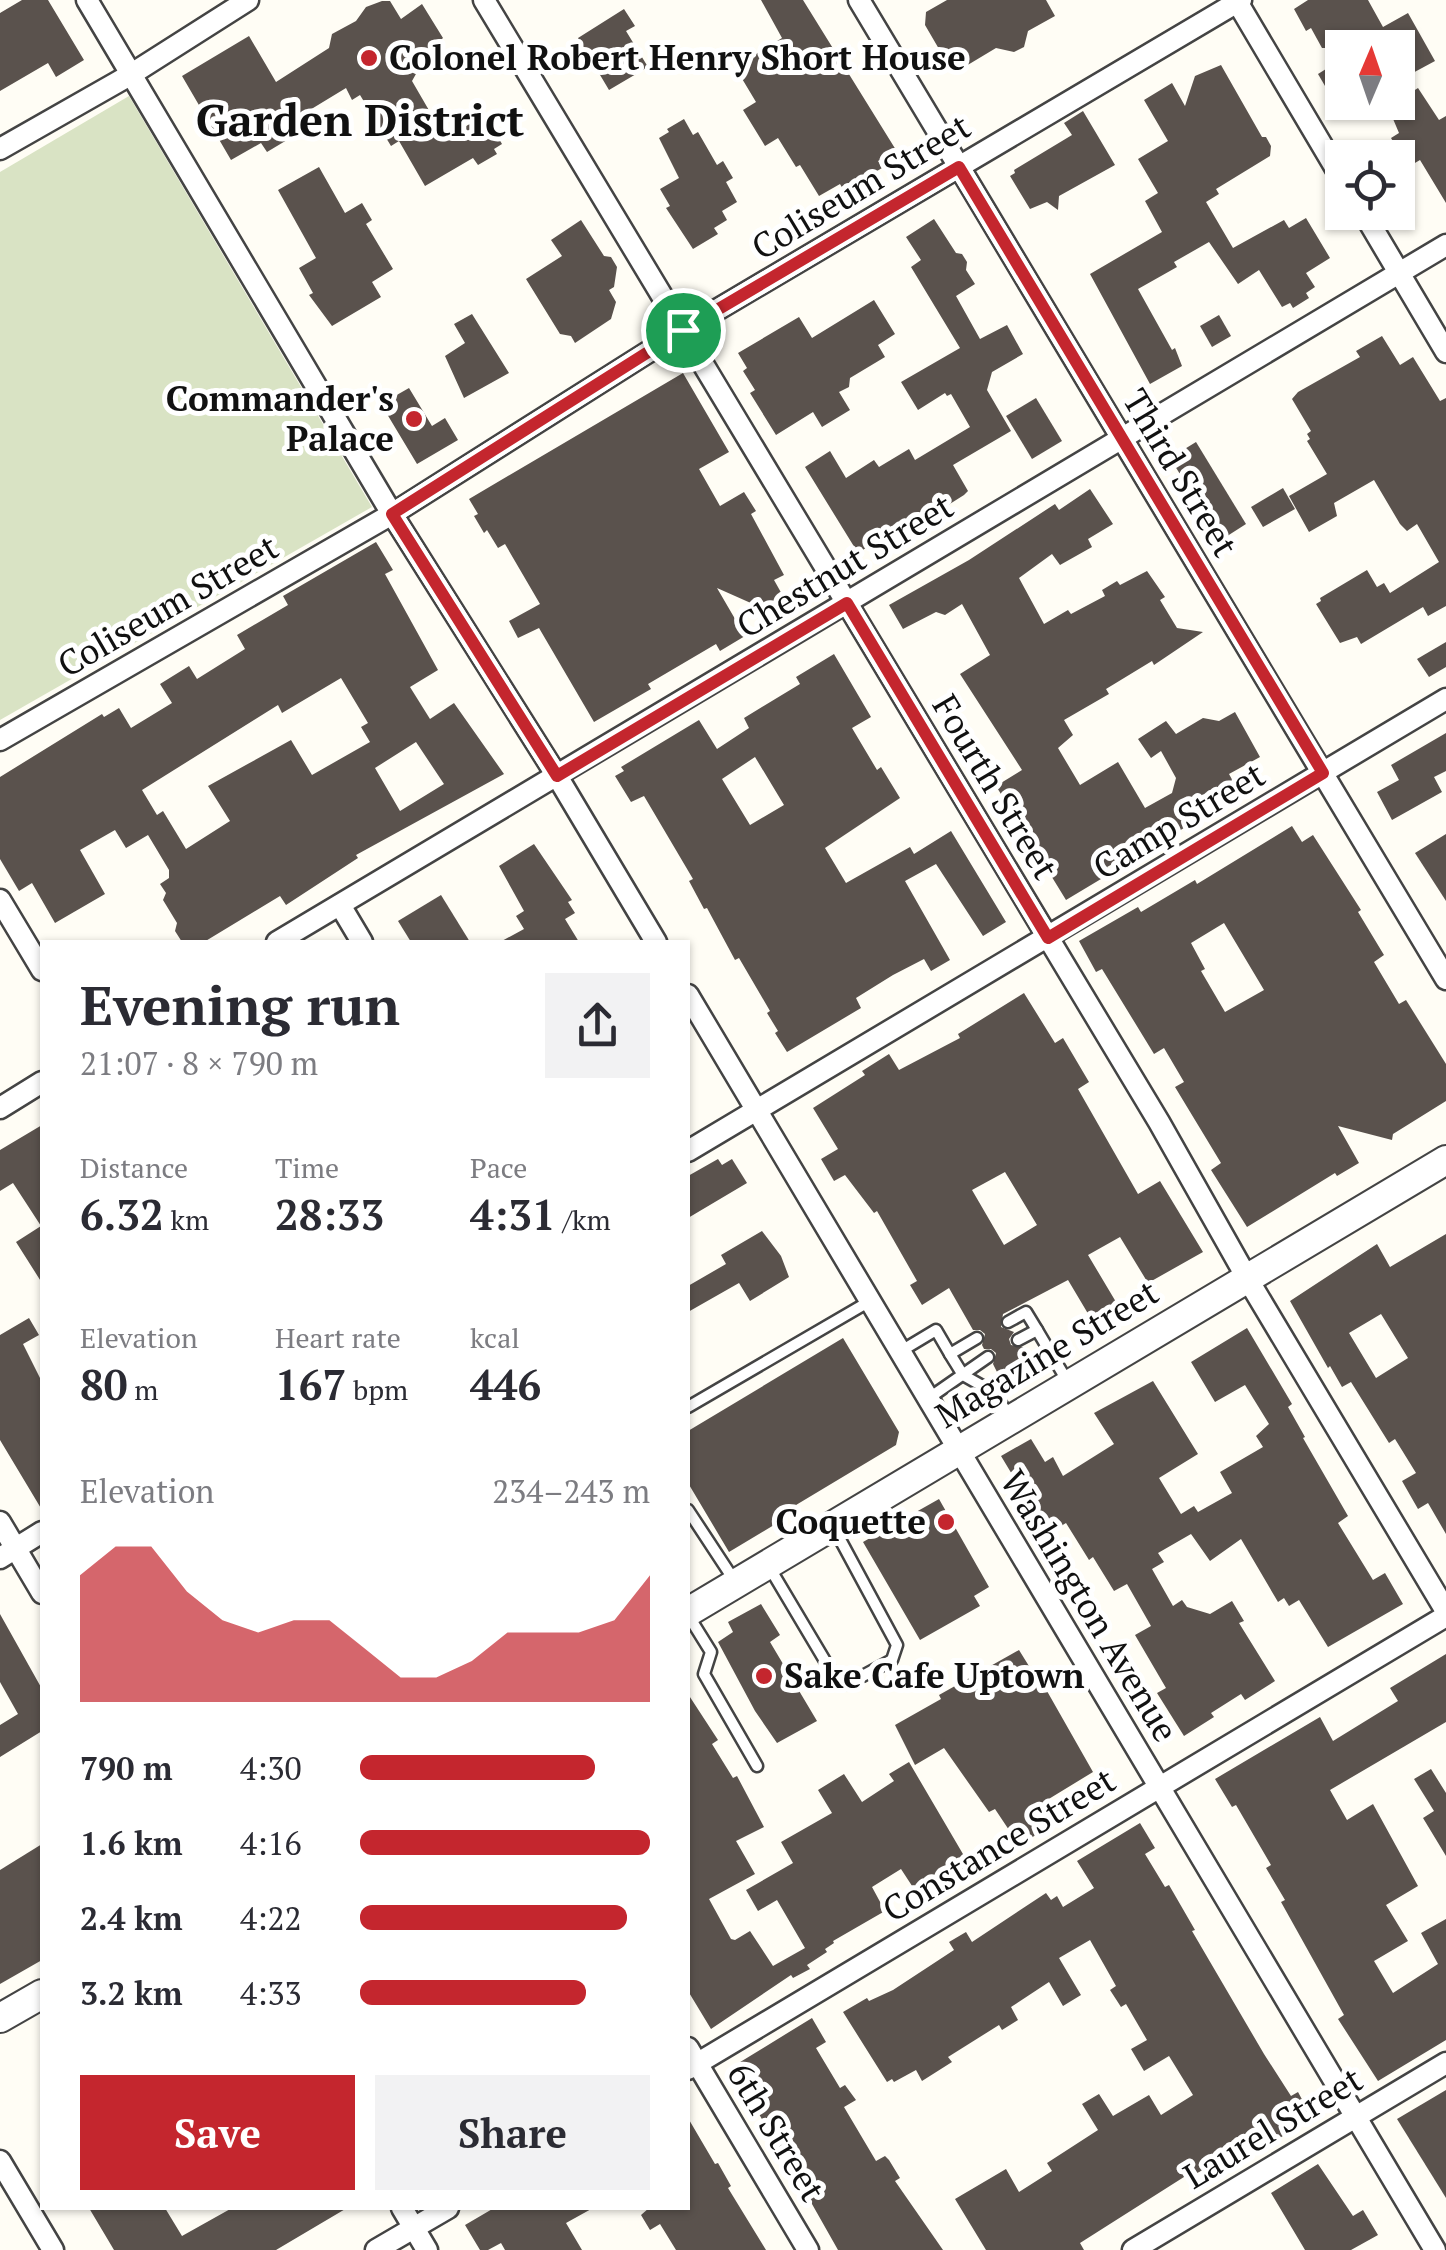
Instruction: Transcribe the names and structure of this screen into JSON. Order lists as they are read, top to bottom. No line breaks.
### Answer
{"streets":{"street":["Coliseum Street","Third Street","Chestnut Street","Fourth Street","Camp Street","Magazine Street","Washington Avenue","Constance Street","Laurel Street","6th Street"]},"crossings":[["Coliseum Street","Third Street"],["Coliseum Street","Fourth Street"],["Third Street","Chestnut Street"],["Third Street","Camp Street"],["Chestnut Street","Fourth Street"],["Fourth Street","Camp Street"],["Fourth Street","Magazine Street"],["Fourth Street","Constance Street"],["Camp Street","Washington Avenue"],["Magazine Street","Washington Avenue"],["Washington Avenue","Constance Street"],["Washington Avenue","Laurel Street"],["Constance Street","6th Street"]],"districts":["Garden District"],"places":["Colonel Robert Henry Short House","Commander's Palace","Coquette","Sake Cafe Uptown"],"north":"top","page":{"heading":["Evening run","21:07 · 8 × 790 m"],"stats":[["Distance","6.32 km"],["Time","28:33"],["Pace","4:31 /km"],["Elevation","80 m"],["Heart rate","167 bpm"],["kcal","446"]],"chart":["Elevation","234–243 m"],"list":[{"name":"790 m","note":"4:30"},{"name":"1.6 km","note":"4:16"},{"name":"2.4 km","note":"4:22"},{"name":"3.2 km","note":"4:33"}],"buttons":["Save","Share"]}}
